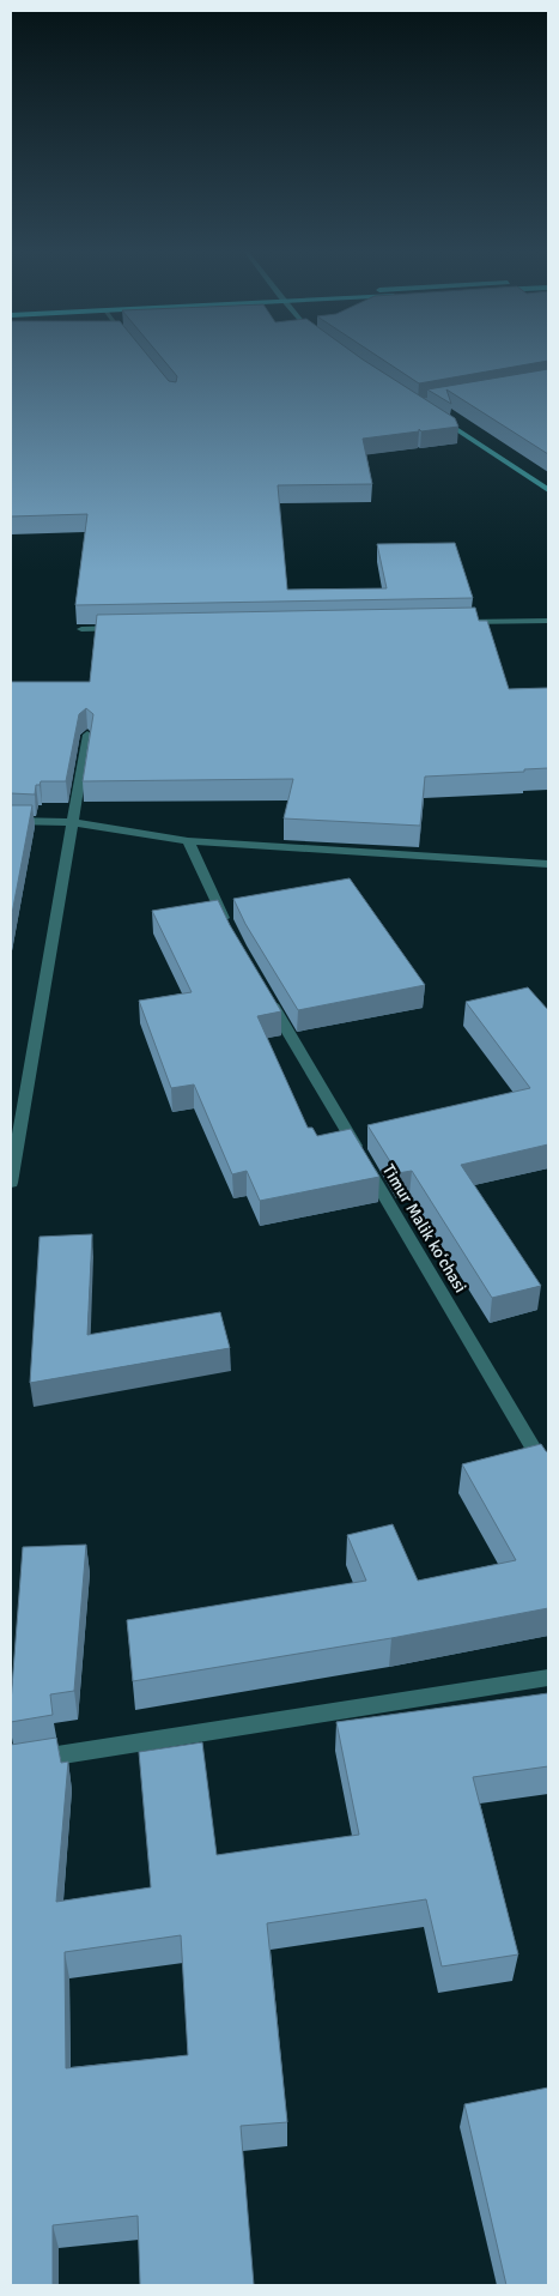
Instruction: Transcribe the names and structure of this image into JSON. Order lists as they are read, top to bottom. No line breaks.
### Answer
{"streets":{"street":["Timur Malik koʻchasi"]}}
